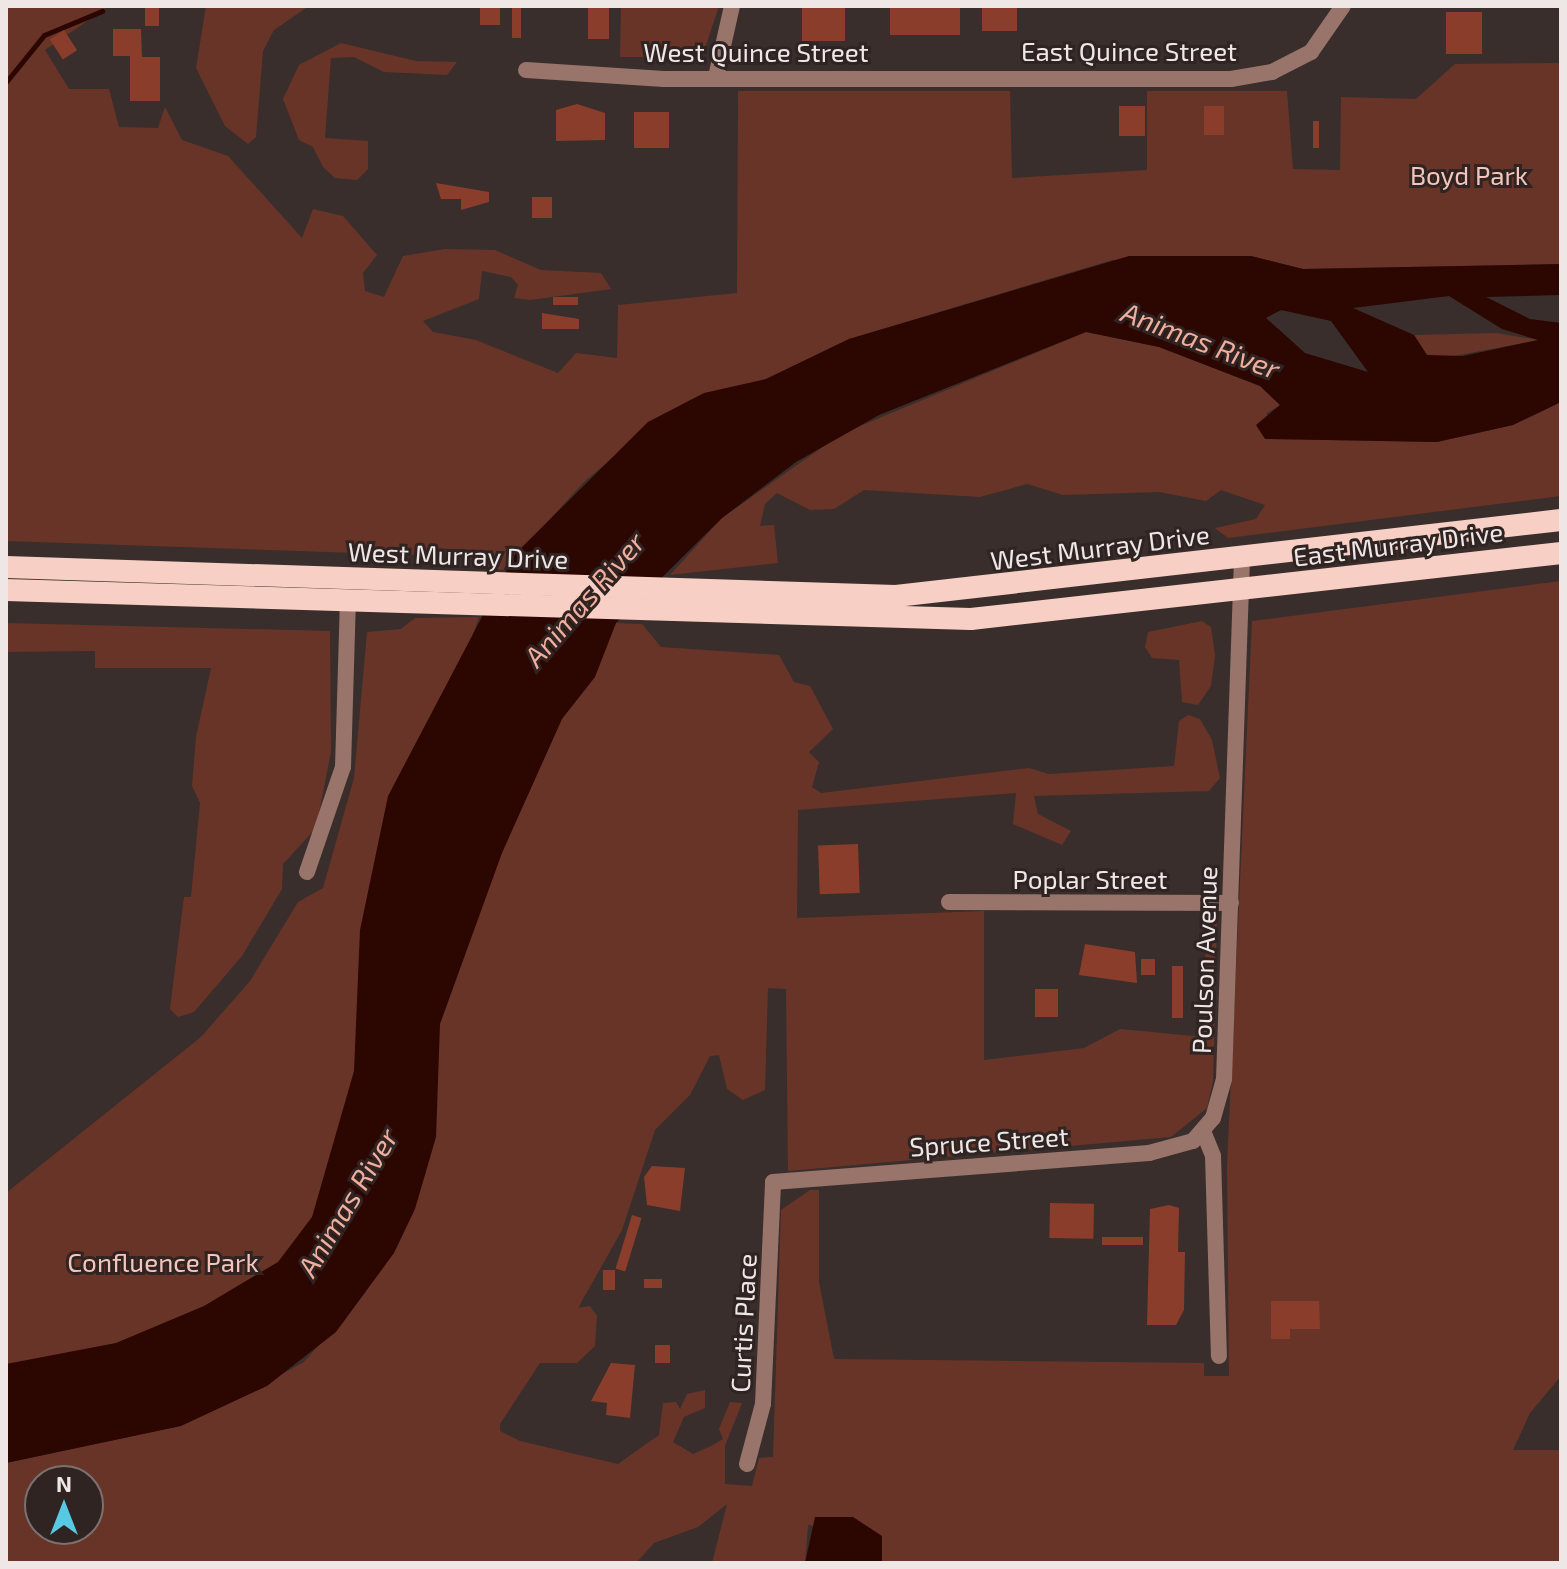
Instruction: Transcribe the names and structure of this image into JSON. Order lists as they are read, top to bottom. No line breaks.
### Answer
{"streets":{"highway":["East Murray Drive","West Murray Drive"],"street":["East Quince Street","West Quince Street","Poplar Street","Poulson Avenue","Spruce Street","Curtis Place"]},"crossings":[["East Quince Street","West Quince Street"],["East Murray Drive","West Murray Drive"],["East Murray Drive","Poulson Avenue"],["West Murray Drive","Poulson Avenue"],["Poplar Street","Poulson Avenue"],["Poulson Avenue","Spruce Street"],["Spruce Street","Curtis Place"]],"water":["Animas River"],"parks":["Boyd Park","Confluence Park"],"north":"top"}
